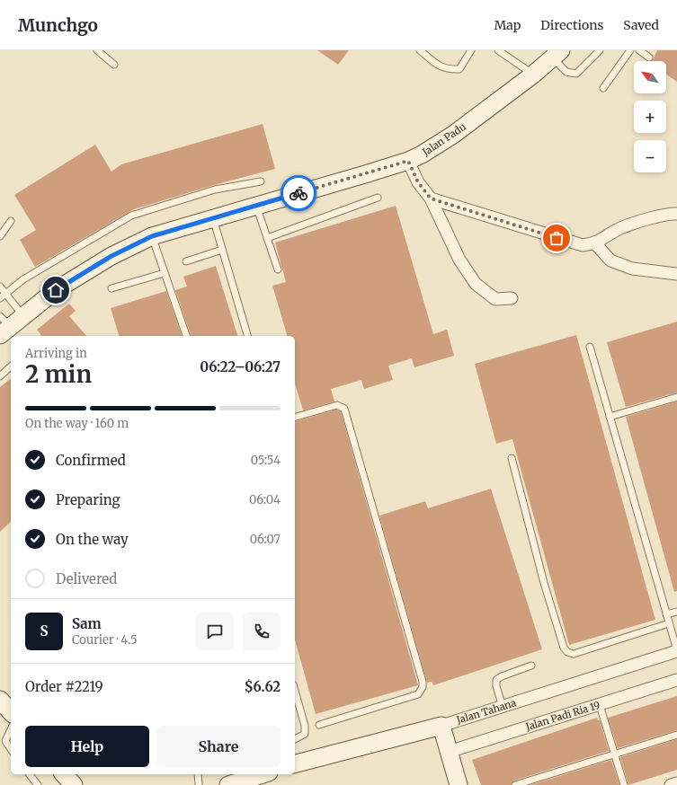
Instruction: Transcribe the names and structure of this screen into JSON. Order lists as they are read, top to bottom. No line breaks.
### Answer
{"streets":{"street":["Jalan Padu","Jalan Tahana","Jalan Padi Ria 19"]},"north":"top left","page":{"header":"Munchgo","nav":["Map","Directions","Saved"],"map_buttons":["+","−"],"heading":["2 min","Arriving in","06:22–06:27"],"panel":["Sam","Courier · 4.5","Order #2219","$6.62"],"bar":"On the way · 160 m","list":[["Confirmed","05:54"],["Preparing","06:04"],["On the way","06:07"],"Delivered"],"round":"S","buttons":["Help","Share"]}}
